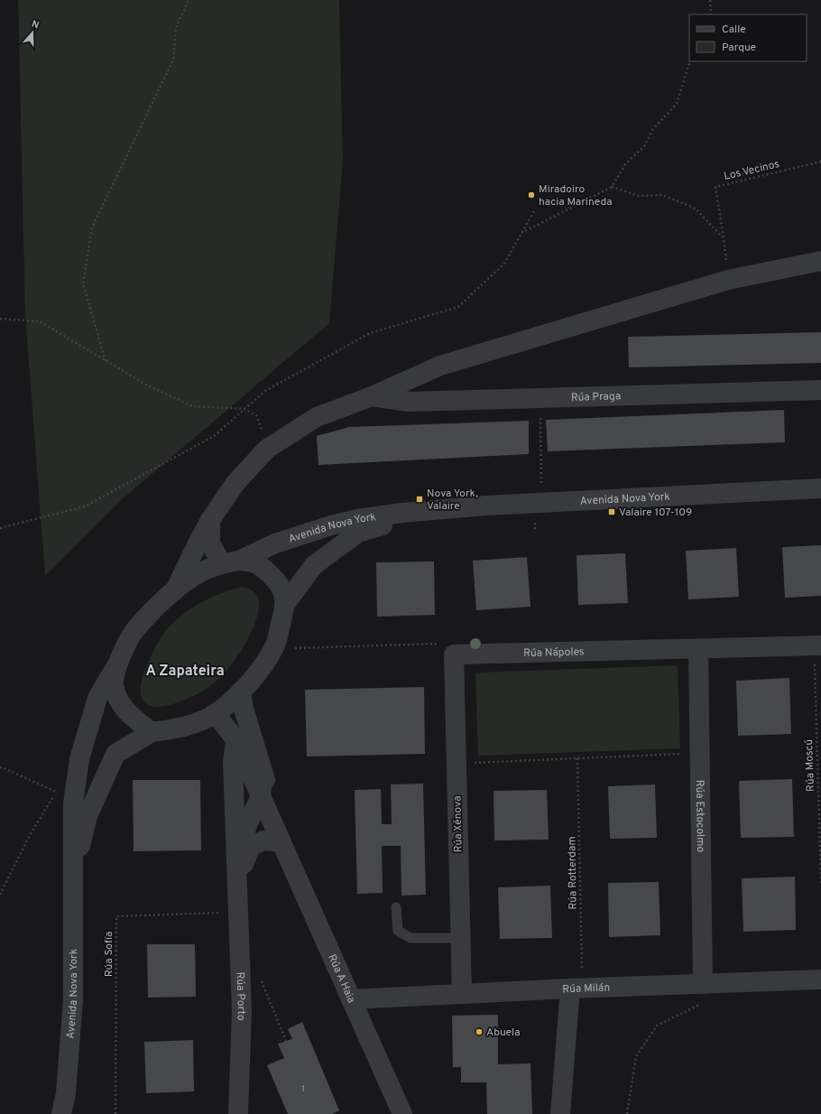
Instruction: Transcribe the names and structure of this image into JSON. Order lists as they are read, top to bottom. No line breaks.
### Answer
{"streets":{"street":["Rúa Praga","Avenida Nova York","Rúa Nápoles","Rúa Estocolmo","Rúa Xénova","Rúa A Haia","Rúa Milán","Rúa Porto"],"path":["Los Vecinos","Rúa Moscú","Rúa Rotterdam","Rúa Sofía"]},"crossings":[["Rúa Nápoles","Rúa Moscú"],["Rúa Nápoles","Rúa Estocolmo"],["Rúa Nápoles","Rúa Xénova"],["Rúa Estocolmo","Rúa Milán"],["Rúa Xénova","Rúa Milán"],["Rúa Rotterdam","Rúa Milán"],["Rúa Sofía","Rúa Porto"],["Rúa A Haia","Rúa Milán"],["Rúa A Haia","Rúa Porto"]],"districts":["A Zapateira"],"places":{"other":["Miradoiro hacia Marineda","Abuela"],"transit":["Nova York, Valaire","Valaire 107-109"]},"house_numbers":["1"],"legend":["Calle","Parque"],"north":"top"}
